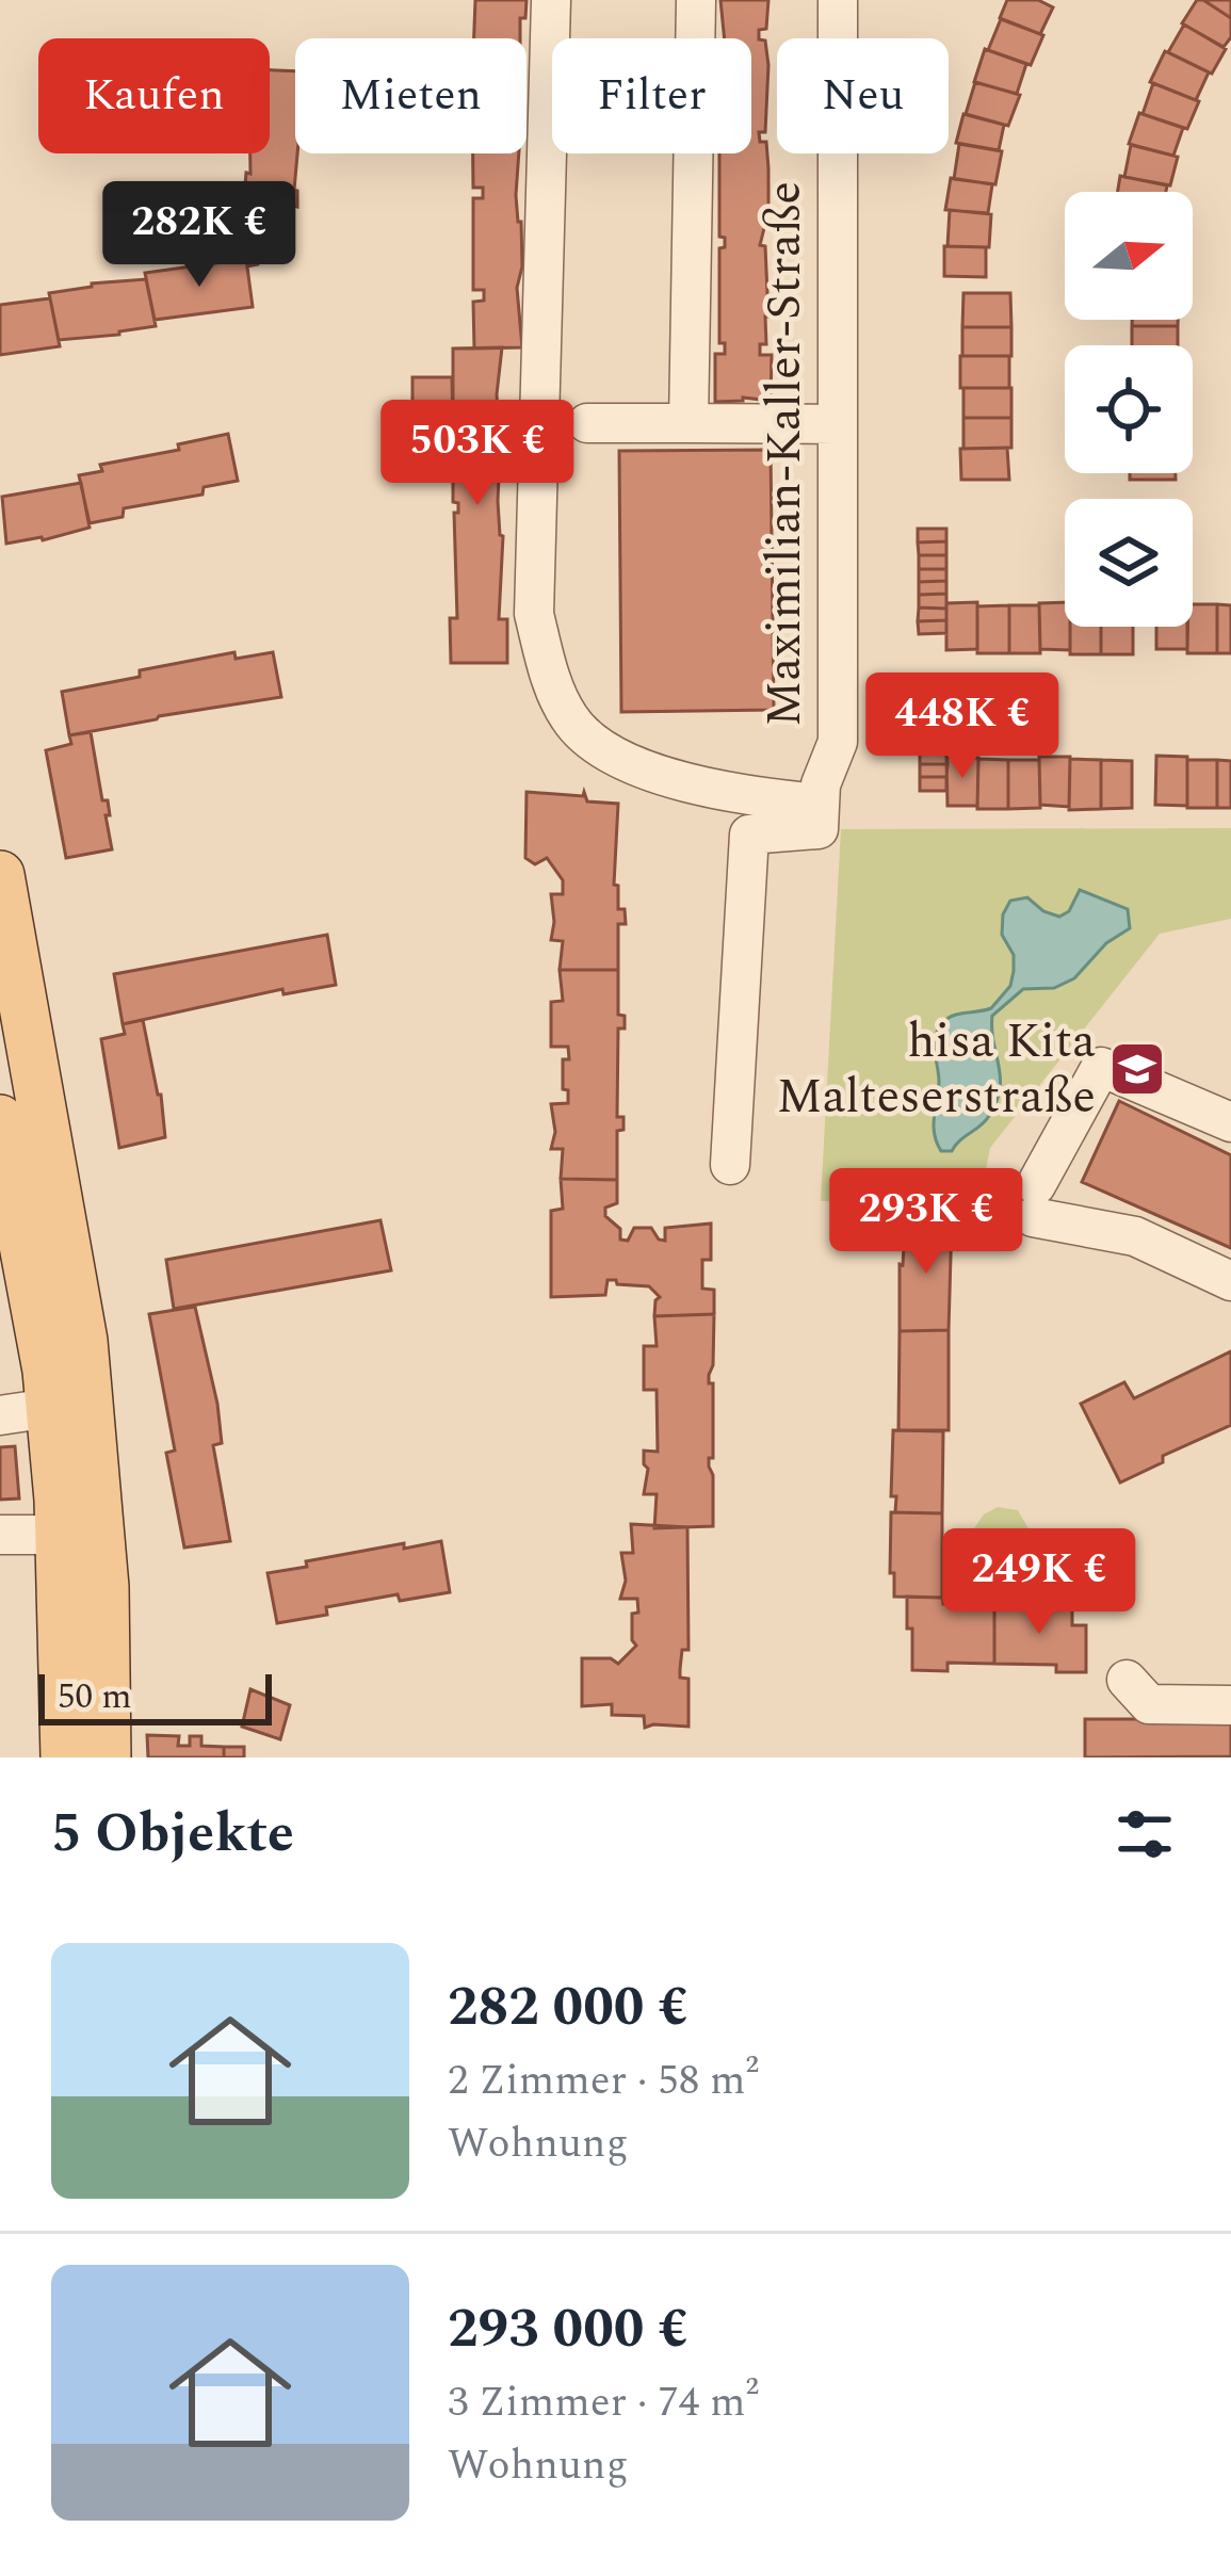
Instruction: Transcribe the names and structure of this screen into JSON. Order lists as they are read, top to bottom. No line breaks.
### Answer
{"streets":{"street":["Maximilian-Kaller-Straße"]},"places":{"school or university":["hisa Kita Malteserstraße"]},"scale_bar":"50 m","north":"right","page":{"chip":["Kaufen","Mieten","Filter","Neu"],"price":["282K €","503K €","448K €","293K €","249K €"],"scale":"50 m","heading":"5 Objekte","list":[{"name":"282 000 €","note":"2 Zimmer · 58 m² · Wohnung"},{"name":"293 000 €","note":"3 Zimmer · 74 m² · Wohnung"}]}}
